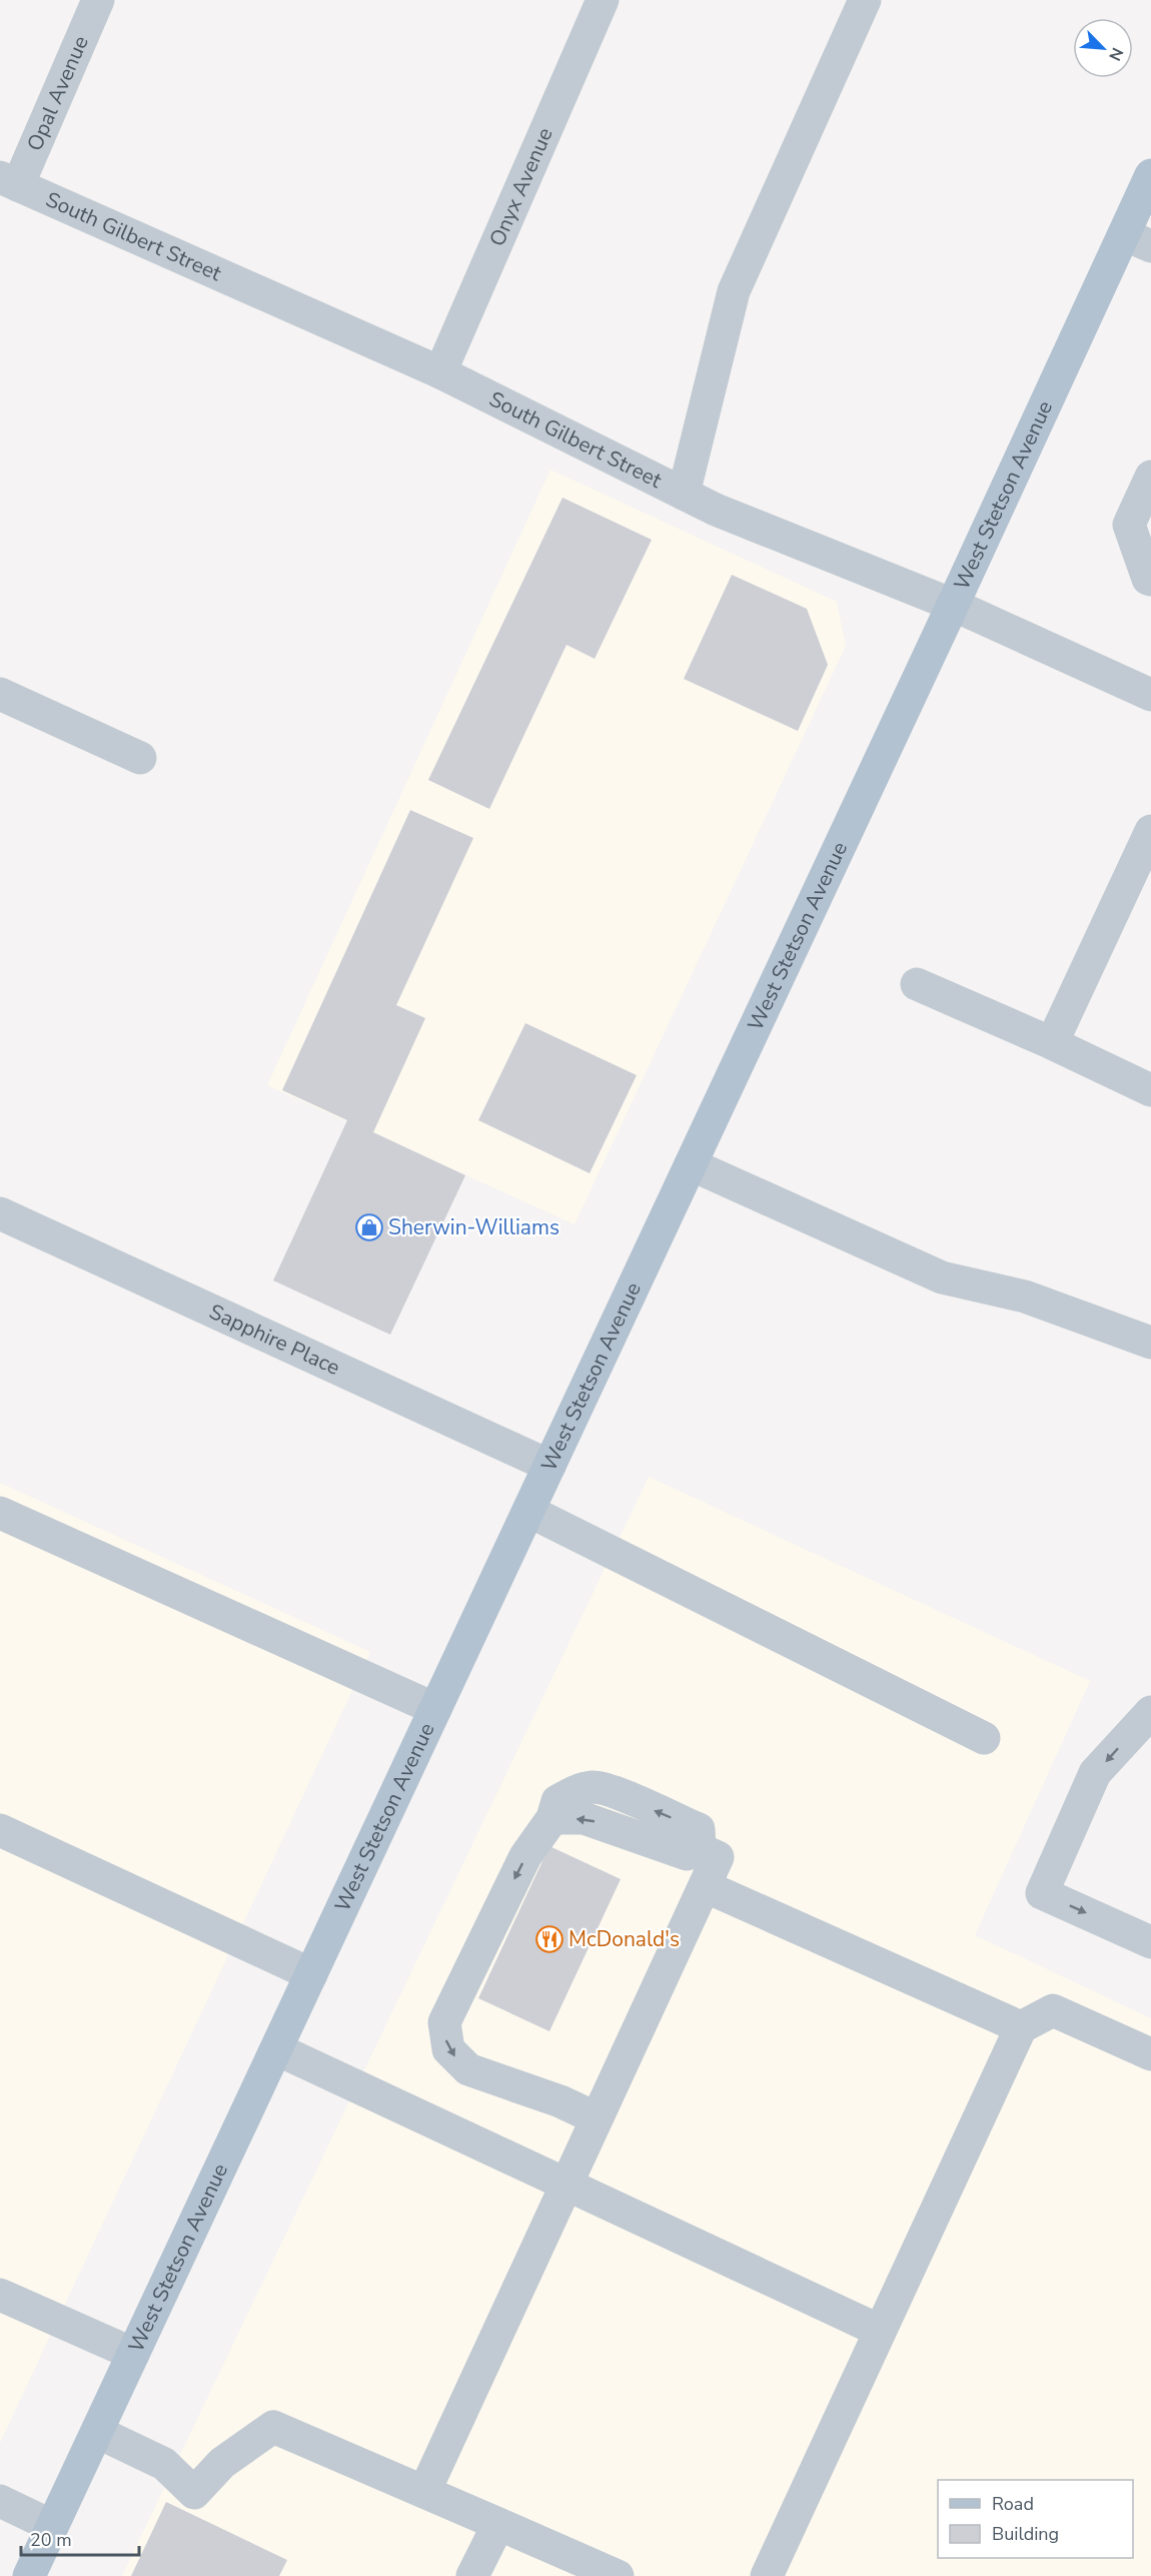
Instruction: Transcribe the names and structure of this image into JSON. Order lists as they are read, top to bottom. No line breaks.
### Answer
{"streets":{"main road":["West Stetson Avenue"],"street":["Opal Avenue","Onyx Avenue","South Gilbert Street","Sapphire Place"]},"crossings":[["Opal Avenue","South Gilbert Street"],["Onyx Avenue","South Gilbert Street"],["South Gilbert Street","West Stetson Avenue"],["West Stetson Avenue","Sapphire Place"]],"places":{"shop":["Sherwin-Williams"],"restaurant":["McDonald's"]},"legend":["Road","Building"],"scale_bar":"20 m","north":"bottom right"}
